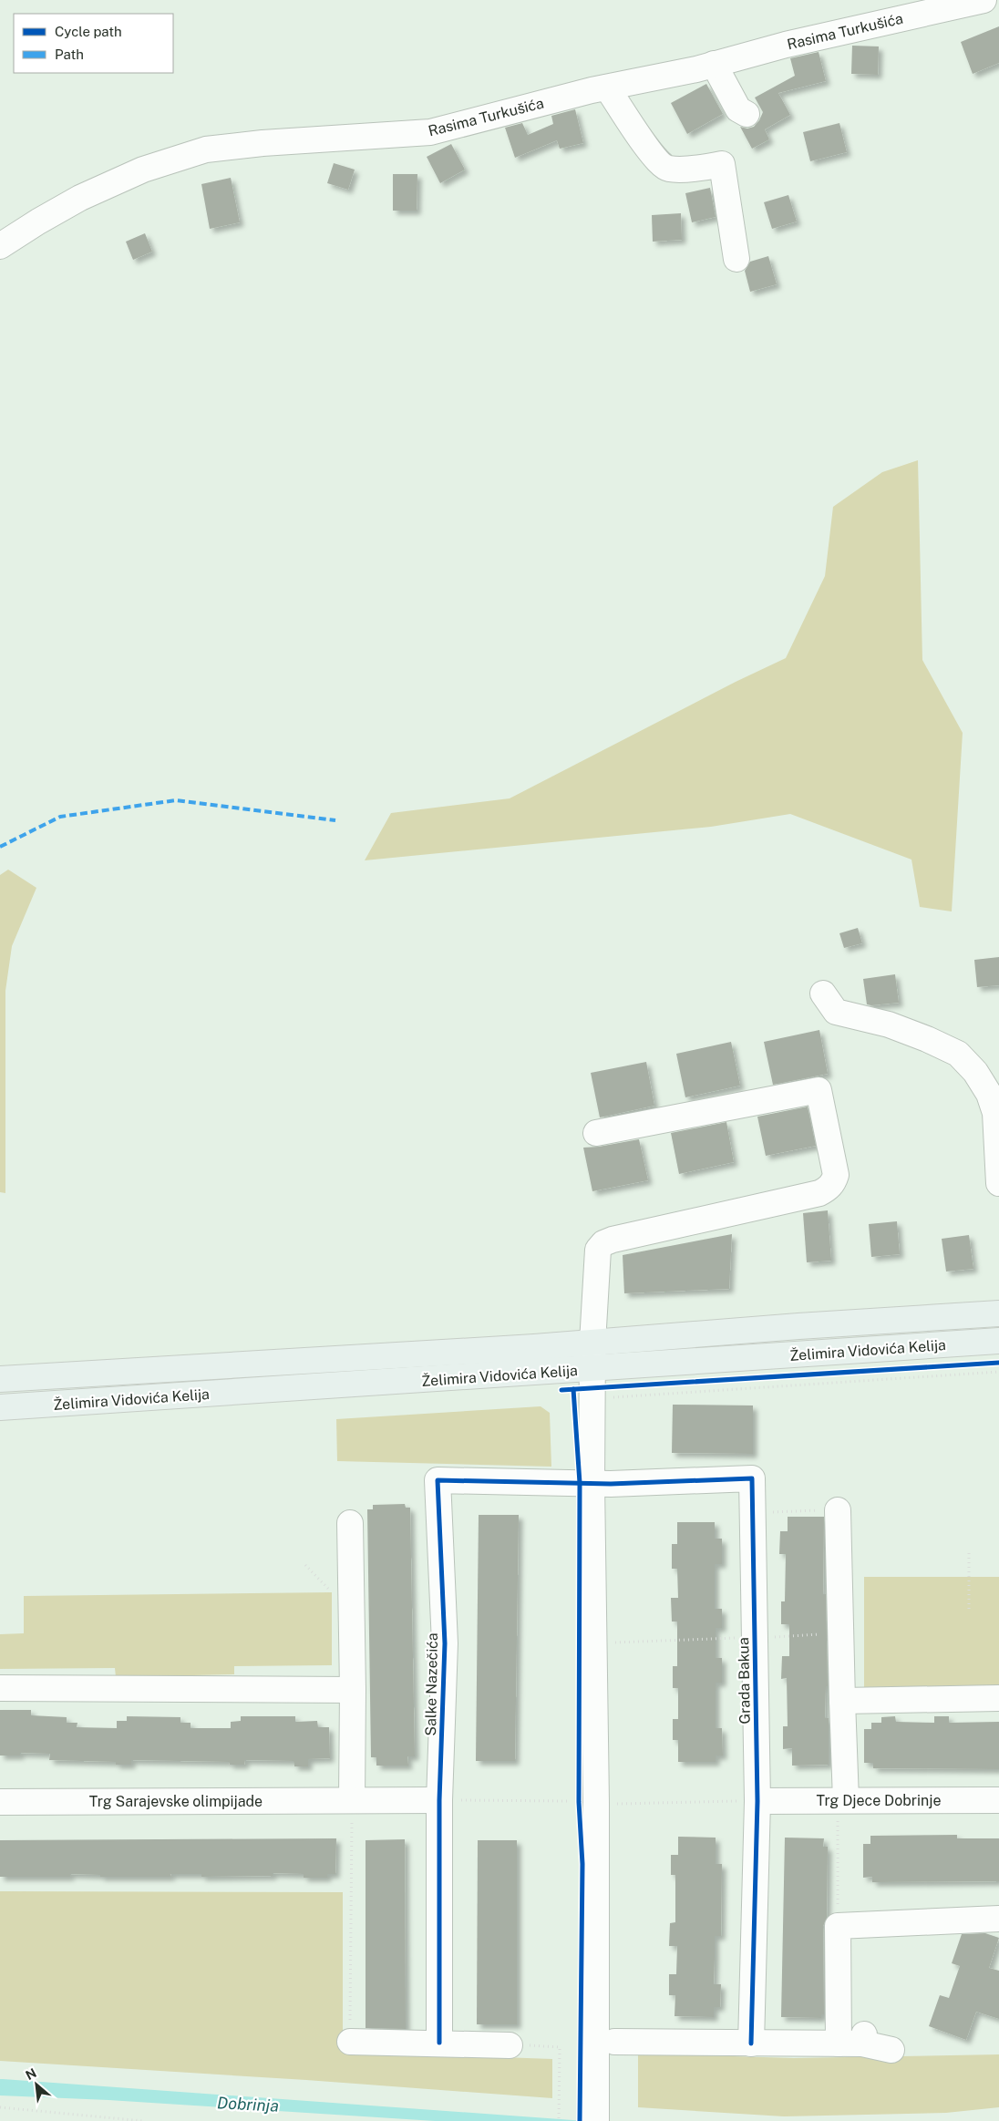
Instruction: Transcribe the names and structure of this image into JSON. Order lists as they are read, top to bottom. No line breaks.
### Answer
{"streets":{"main road":["Želimira Vidovića Kelija"],"street":["Rasima Turkušića","Grada Bakua","Salke Nazečića","Trg Djece Dobrinje","Trg Sarajevske olimpijade"]},"crossings":[["Grada Bakua","Salke Nazečića"],["Grada Bakua","Trg Djece Dobrinje"],["Salke Nazečića","Trg Sarajevske olimpijade"]],"water":["Dobrinja"],"legend":["Cycle path","Path"],"north":"top left"}
